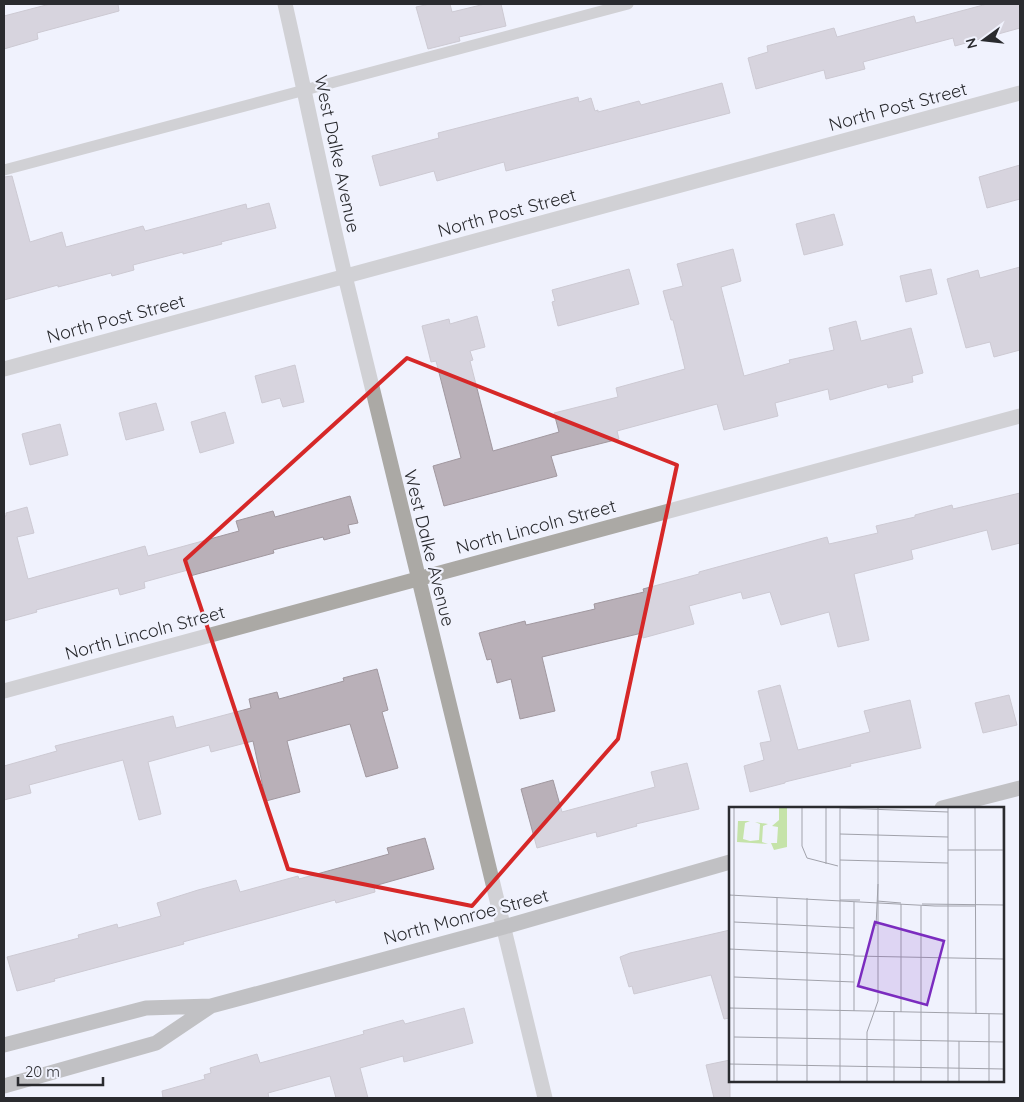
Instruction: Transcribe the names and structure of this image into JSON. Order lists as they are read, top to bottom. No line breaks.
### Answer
{"streets":{"main road":["North Monroe Street"],"street":["North Post Street","West Dalke Avenue","North Lincoln Street"]},"crossings":[["North Post Street","West Dalke Avenue"],["West Dalke Avenue","North Lincoln Street"],["West Dalke Avenue","North Monroe Street"]],"scale_bar":"20 m","north":"left"}
